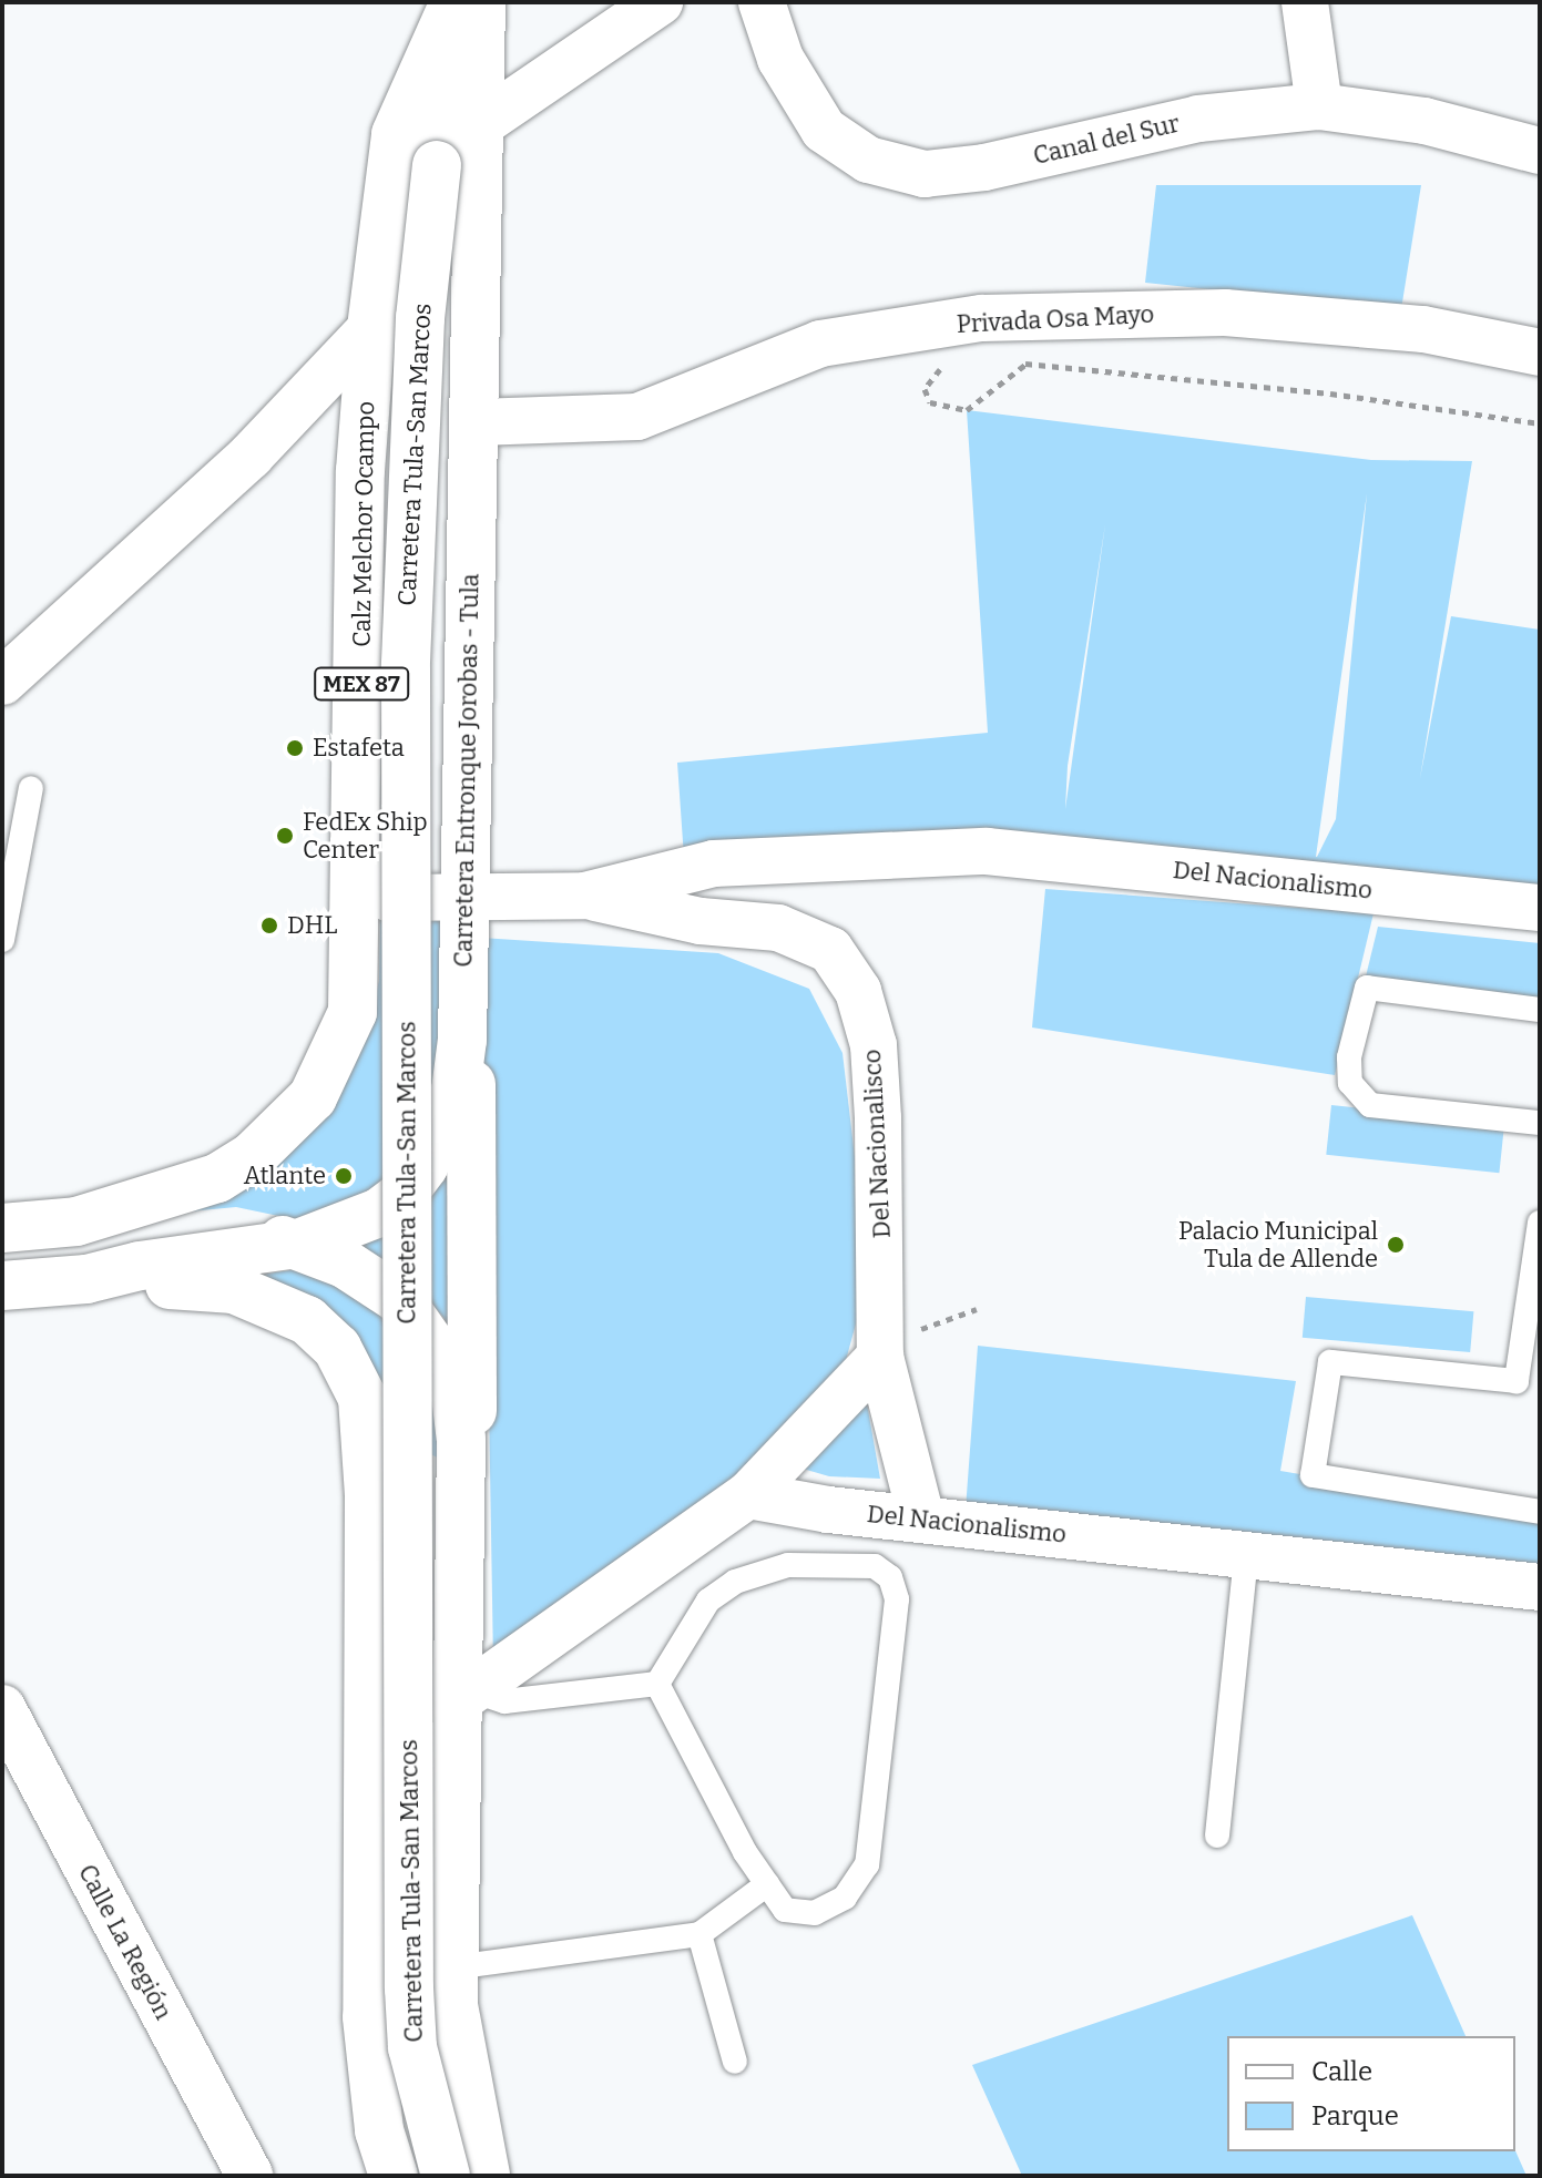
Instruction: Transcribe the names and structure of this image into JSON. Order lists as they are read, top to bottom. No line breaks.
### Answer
{"streets":{"main road":["Carretera Tula-San Marcos","Calz Melchor Ocampo","MEX 87","Carretera Entronque Jorobas - Tula"],"street":["Canal del Sur","Privada Osa Mayo","Del Nacionalismo","Del Nacionalisco","Calle La Región"]},"crossings":[["Privada Osa Mayo","Carretera Entronque Jorobas - Tula"],["Carretera Tula-San Marcos","Carretera Entronque Jorobas - Tula"],["Del Nacionalismo","Del Nacionalisco"]],"places":["Estafeta","FedEx Ship Center","DHL","Atlante","Palacio Municipal Tula de Allende"],"legend":["Calle","Parque"]}
